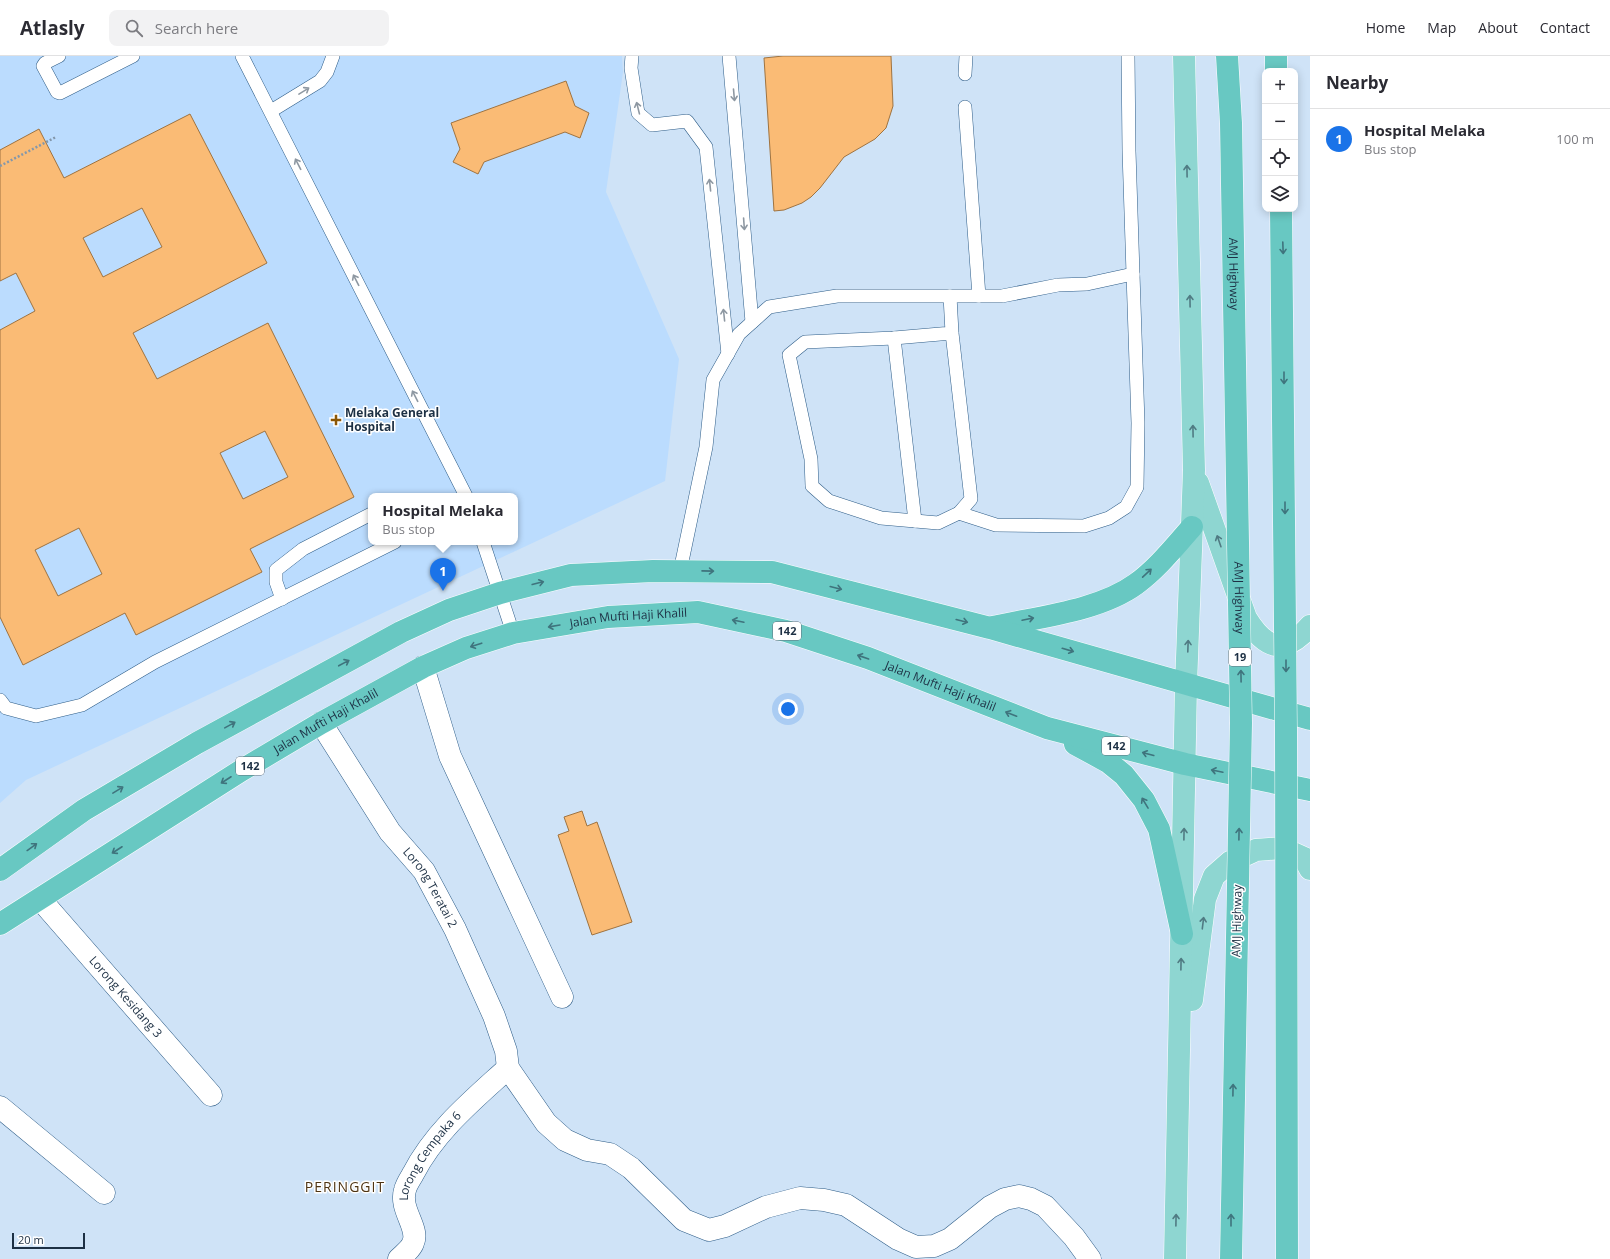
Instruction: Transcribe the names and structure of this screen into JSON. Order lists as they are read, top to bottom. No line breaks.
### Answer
{"streets":{"highway":["AMJ Highway","Jalan Mufti Haji Khalil","142","19"],"street":["Lorong Teratai 2","Lorong Kesidang 3","Lorong Cempaka 6"]},"crossings":[["Jalan Mufti Haji Khalil","Lorong Teratai 2"],["Jalan Mufti Haji Khalil","Lorong Kesidang 3"],["Lorong Teratai 2","Lorong Cempaka 6"]],"districts":["PERINGGIT"],"places":{"health":["Melaka General Hospital"]},"scale_bar":"20 m","page":{"header":"Atlasly","search":"Search here","nav":["Home","Map","About","Contact"],"heading":"Nearby","map_buttons":["+","−"],"list":[{"mark":"1","name":"Hospital Melaka","note":"Bus stop","value":"100 m"}],"popup":["Hospital Melaka","Bus stop"],"pins":"1","scale":"20 m"}}
